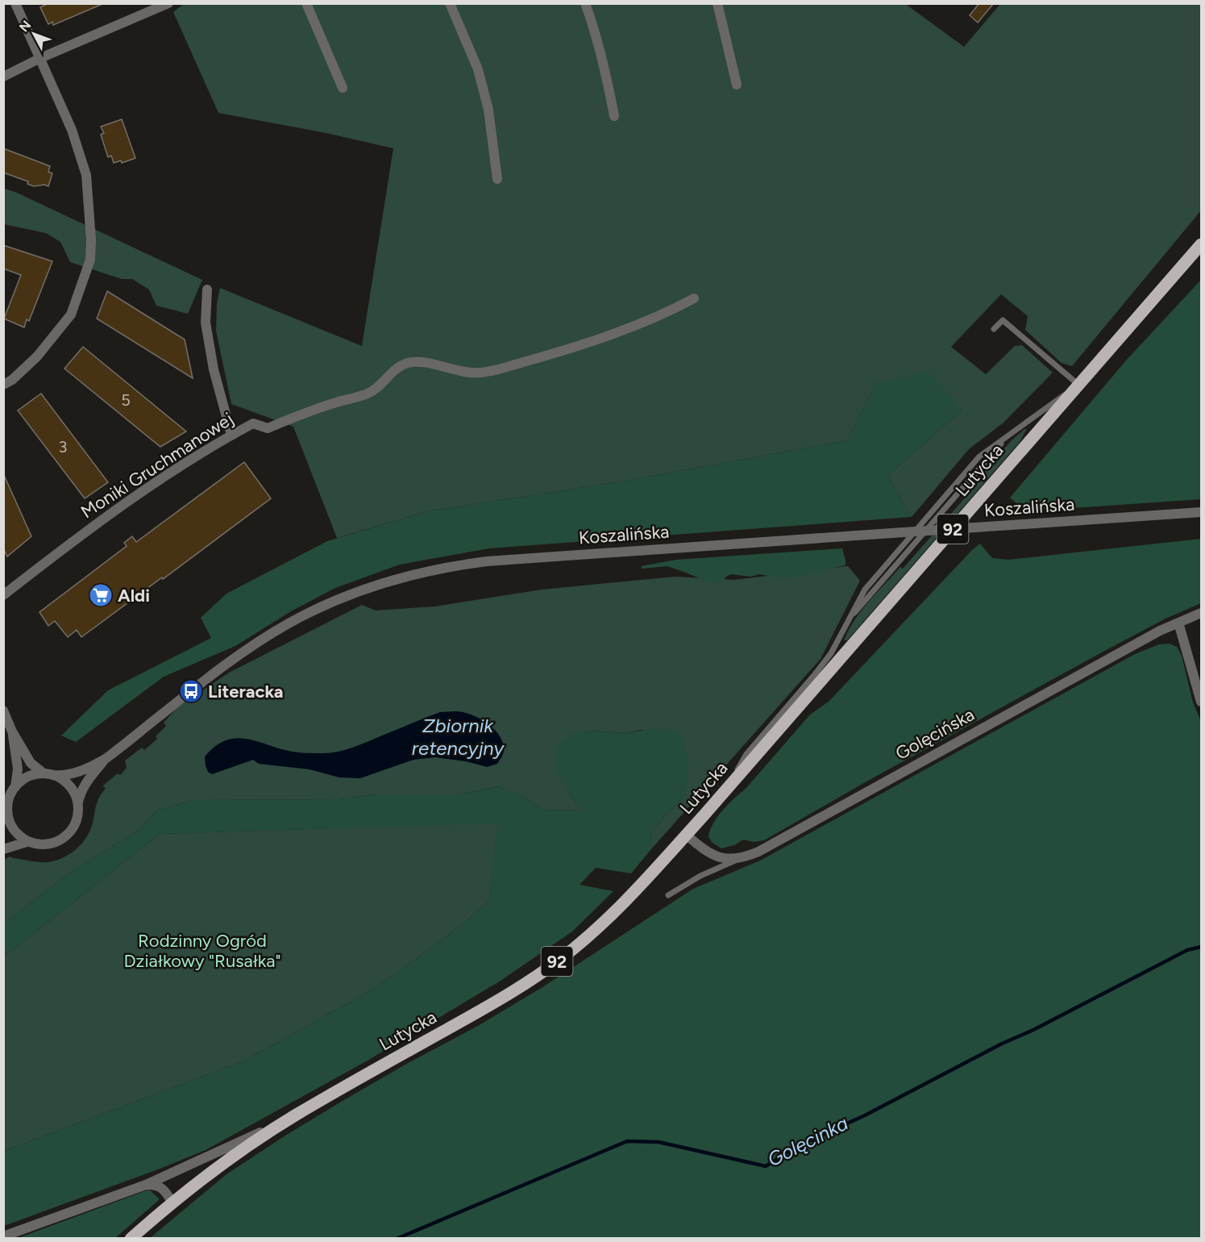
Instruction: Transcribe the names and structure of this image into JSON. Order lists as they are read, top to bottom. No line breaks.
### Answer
{"streets":{"main road":["Lutycka","92"],"street":["Moniki Gruchmanowej","Koszalińska","Golęcińska"]},"crossings":[["Lutycka","Golęcińska"]],"water":["Zbiornik retencyjny","Golęcinka"],"parks":["Rodzinny Ogród Działkowy \"Rusałka\""],"places":{"supermarket":["Aldi"],"bus stop":["Literacka"]},"house_numbers":["5","3"],"north":"top left"}
